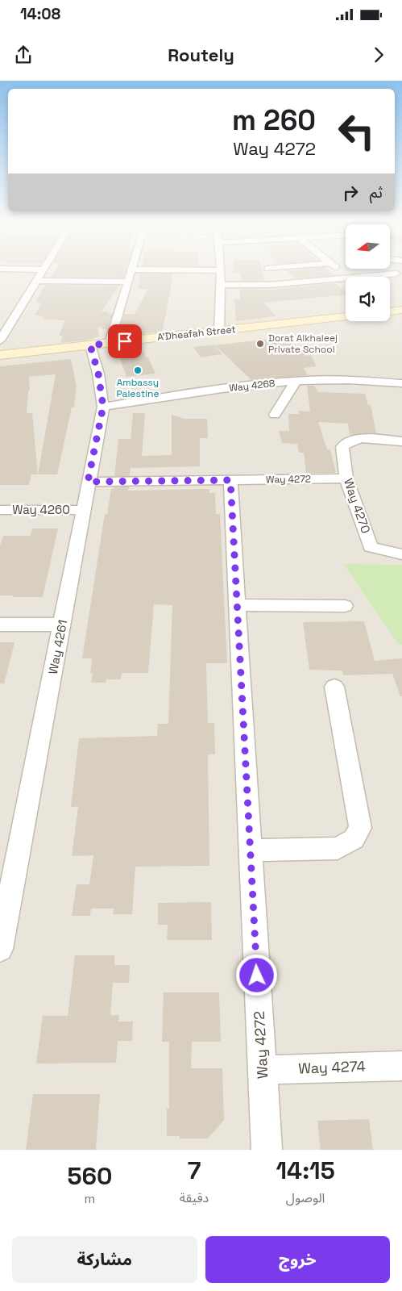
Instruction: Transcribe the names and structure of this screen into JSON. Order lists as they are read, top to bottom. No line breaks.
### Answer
{"streets":{"street":["A'Dheafah Street","Way 4268","Way 4272","Way 4270","Way 4260","Way 4261","Way 4274"]},"crossings":[["A'Dheafah Street","Way 4261"],["Way 4268","Way 4261"],["Way 4272","Way 4270"],["Way 4272","Way 4261"],["Way 4272","Way 4274"],["Way 4260","Way 4261"]],"places":["Dorat Alkhaleej Private School","Ambassy Palestine"],"north":"left","page":{"status":"14:08","header":"Routely","turn":["260 m","Way 4272"],"then":"ثم","eta":["14:15","الوصول","7","دقيقة","560","m"],"buttons":["خروج","مشاركة"]}}
